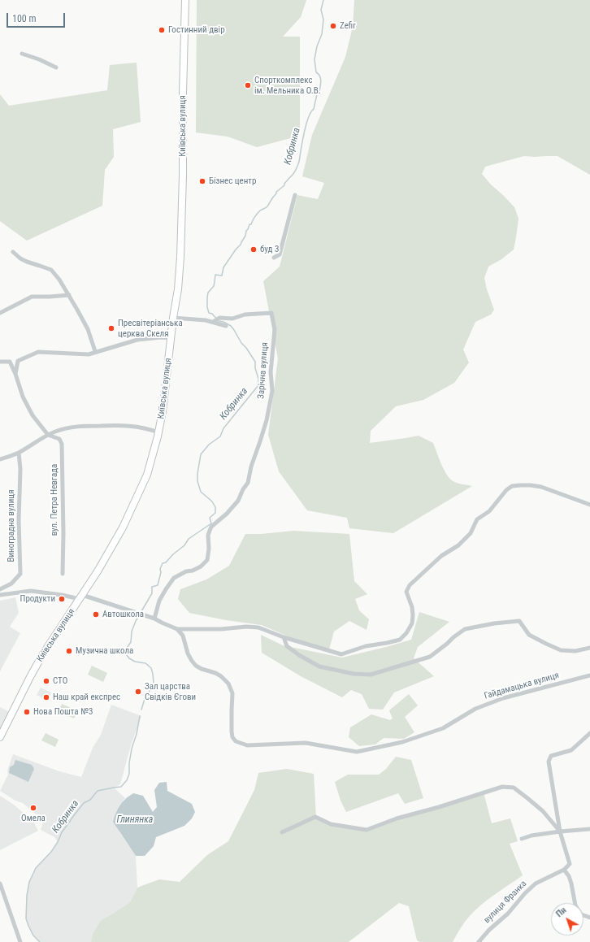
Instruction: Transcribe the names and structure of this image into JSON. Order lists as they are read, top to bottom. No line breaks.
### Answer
{"streets":{"main road":["Київська вулиця"],"street":["Зарічна вулиця","вул. Петра Невгада","Виноградна вулиця","Гайдамацька вулиця","вулиця Франка"]},"water":["Кобринка","Глинянка"],"places":["Zefir","Гостинний двір","Спорткомплекс ім. Мельника О.В.","Бізнес центр","буд 3","Пресвітеріанська церква Скеля","Продукти","Автошкола","Музична школа","СТО","Зал царства Свідків Єгови","Наш край експрес","Нова Пошта №3","Омела"],"scale_bar":"100 m","north":"top left"}
